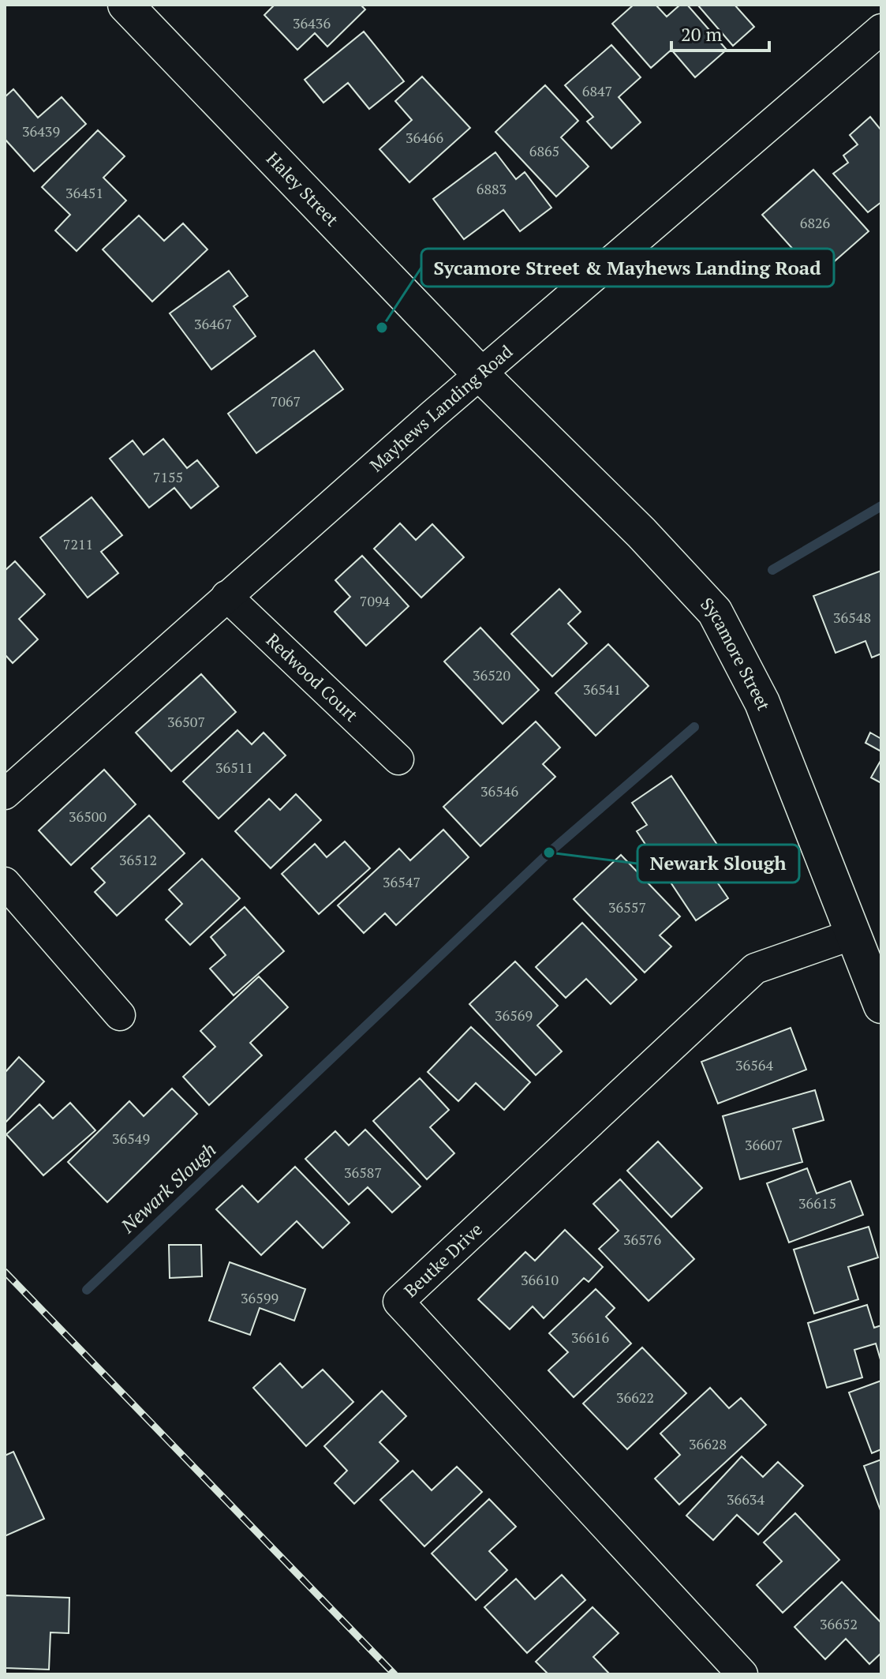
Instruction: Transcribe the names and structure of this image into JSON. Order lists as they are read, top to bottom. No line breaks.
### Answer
{"streets":{"street":["Haley Street","Mayhews Landing Road","Sycamore Street","Redwood Court","Beutke Drive"]},"crossings":[["Haley Street","Mayhews Landing Road"],["Haley Street","Sycamore Street"],["Mayhews Landing Road","Sycamore Street"],["Mayhews Landing Road","Redwood Court"],["Sycamore Street","Beutke Drive"]],"water":["Newark Slough"],"places":["Sycamore Street & Mayhews Landing Road","Newark Slough"],"house_numbers":["36436","6847","36439","36466","6865","6883","36451","6826","36467","7067","7155","7211","7094","36548","36520","36541","36507","36511","36546","36500","36512","36547","36557","36569","36564","36549","36607","36587","36615","36576","36610","36599","36616","36622","36628","36634","36652"],"scale_bar":"20 m"}
